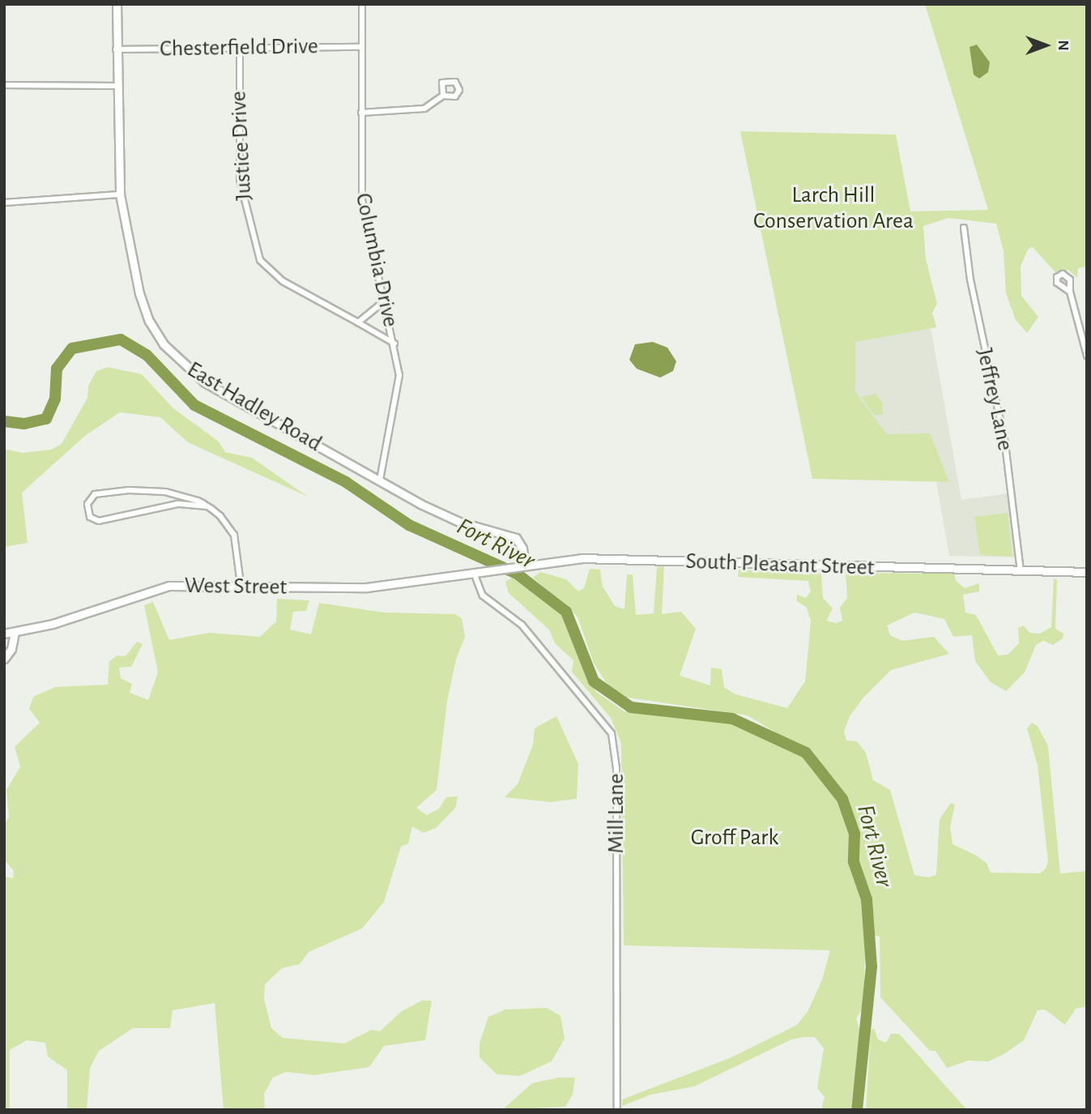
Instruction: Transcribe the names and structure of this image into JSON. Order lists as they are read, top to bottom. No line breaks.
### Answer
{"streets":{"main road":["East Hadley Road","South Pleasant Street","West Street"],"street":["Chesterfield Drive","Justice Drive","Columbia Drive","Jeffrey Lane","Mill Lane"]},"crossings":[["Chesterfield Drive","Justice Drive"],["Chesterfield Drive","Columbia Drive"],["Chesterfield Drive","East Hadley Road"],["Justice Drive","Columbia Drive"],["Columbia Drive","East Hadley Road"],["Jeffrey Lane","South Pleasant Street"],["East Hadley Road","South Pleasant Street"],["South Pleasant Street","West Street"],["South Pleasant Street","Mill Lane"],["West Street","Mill Lane"]],"water":["Fort River"],"parks":["Larch Hill Conservation Area","Groff Park"],"north":"right"}
